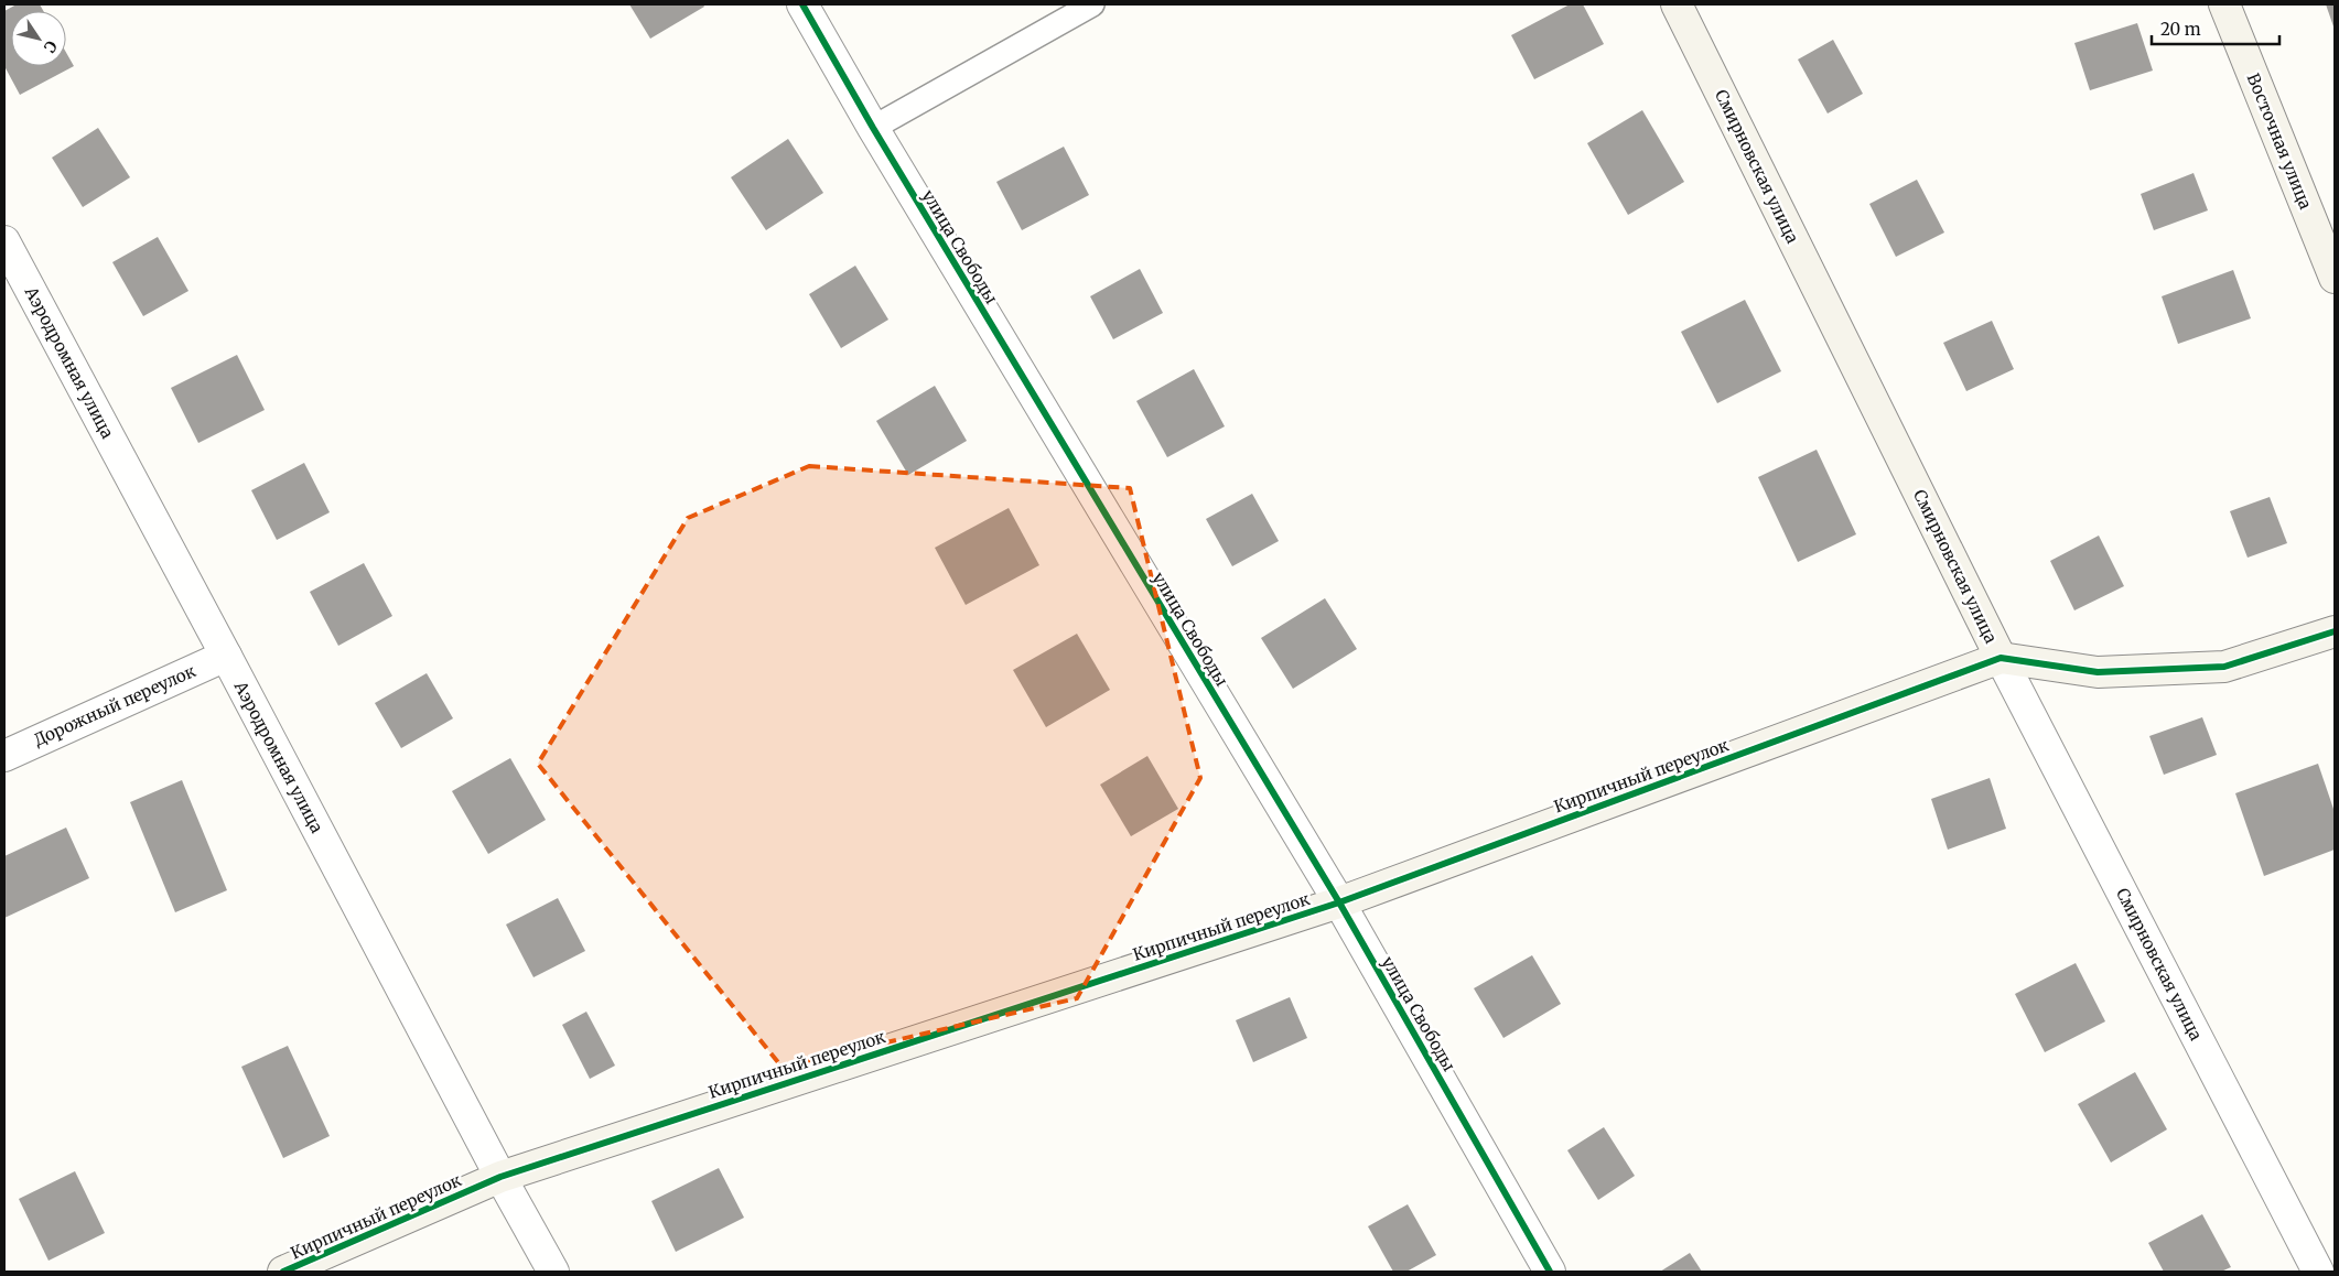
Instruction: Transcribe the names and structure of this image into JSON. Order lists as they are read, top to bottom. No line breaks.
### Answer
{"streets":{"street":["Восточная улица","Смирновская улица","улица Свободы","Аэродромная улица","Дорожный переулок","Кирпичный переулок"]},"crossings":[["Смирновская улица","Кирпичный переулок"],["улица Свободы","Кирпичный переулок"],["Аэродромная улица","Дорожный переулок"],["Аэродромная улица","Кирпичный переулок"]],"scale_bar":"20 m","north":"bottom right"}
